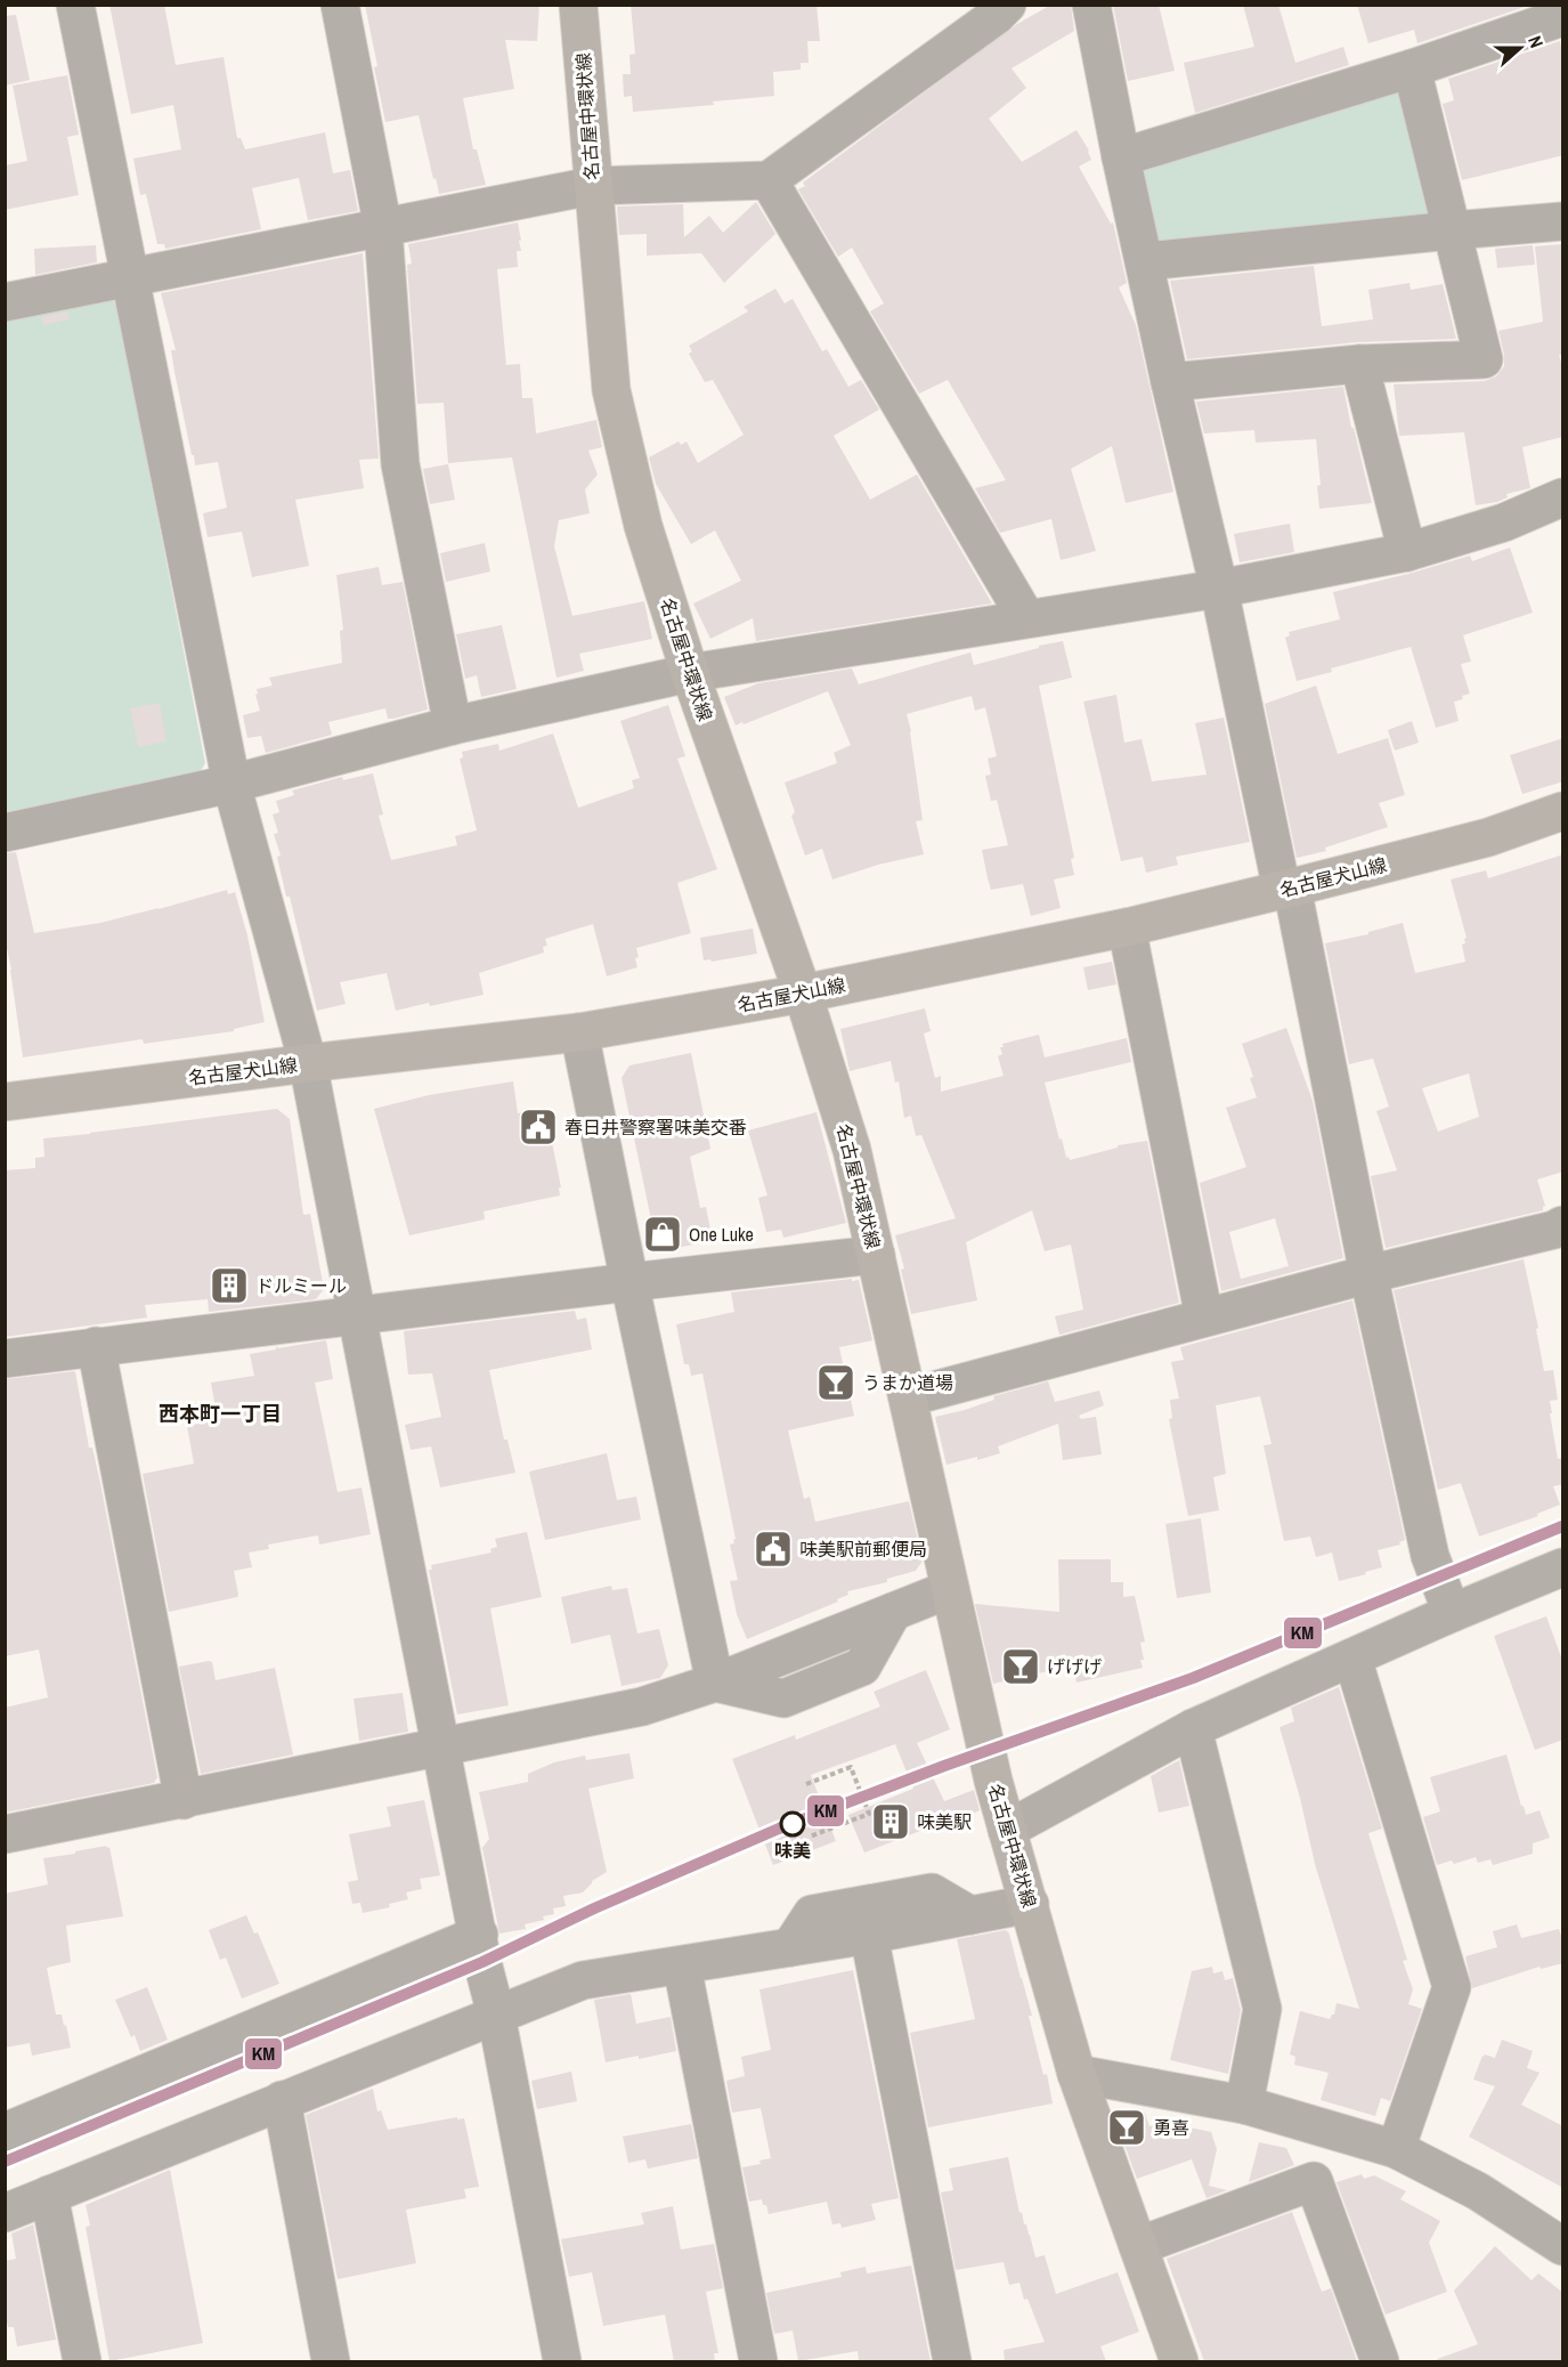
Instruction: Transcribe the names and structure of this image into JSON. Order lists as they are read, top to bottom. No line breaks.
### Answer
{"streets":{"main road":["名古屋中環状線","名古屋犬山線"]},"crossings":[["名古屋中環状線","名古屋犬山線"]],"districts":["西本町一丁目"],"places":{"public building":["春日井警察署味美交番","味美駅前郵便局"],"shop":["One Luke"],"building":["ドルミール","味美駅"],"bar":["うまか道場","げげげ","勇喜"],"other":["味美"]},"lines":["transit line KM"],"north":"right"}
